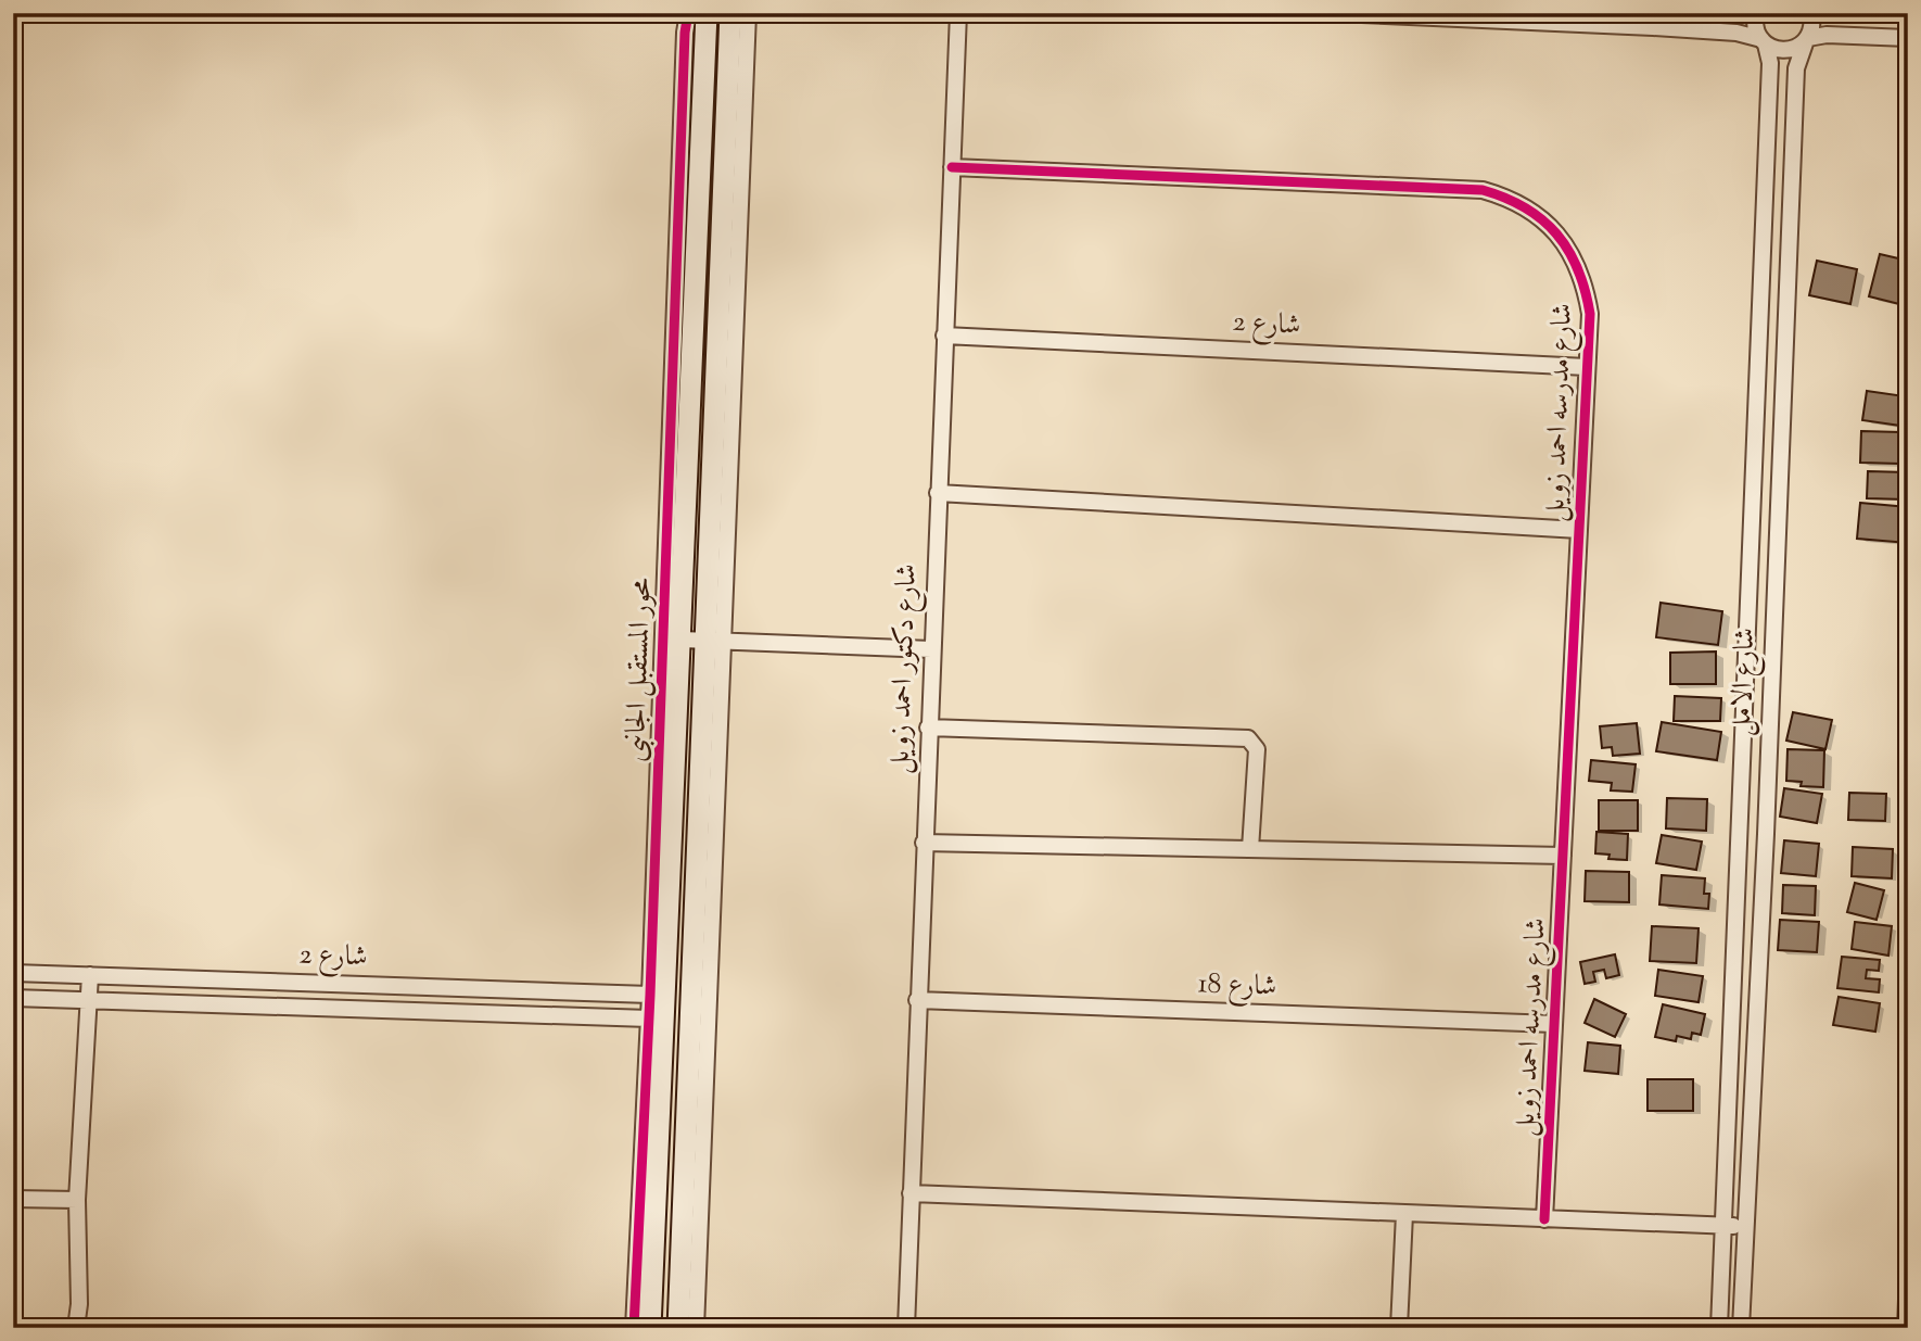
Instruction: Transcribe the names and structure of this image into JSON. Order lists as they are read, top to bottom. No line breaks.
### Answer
{"streets":{"street":["شارع 2","شارع مدرسه احمد زويل","شارع دكتور احمد زويل","محور المستقبل الجانبى","شارع الامل","شارع 18"]},"crossings":[["شارع 2","شارع مدرسه احمد زويل"],["شارع 2","شارع دكتور احمد زويل"],["شارع 2","محور المستقبل الجانبى"],["شارع مدرسه احمد زويل","شارع دكتور احمد زويل"],["شارع مدرسه احمد زويل","شارع 18"],["شارع دكتور احمد زويل","شارع 18"]]}
